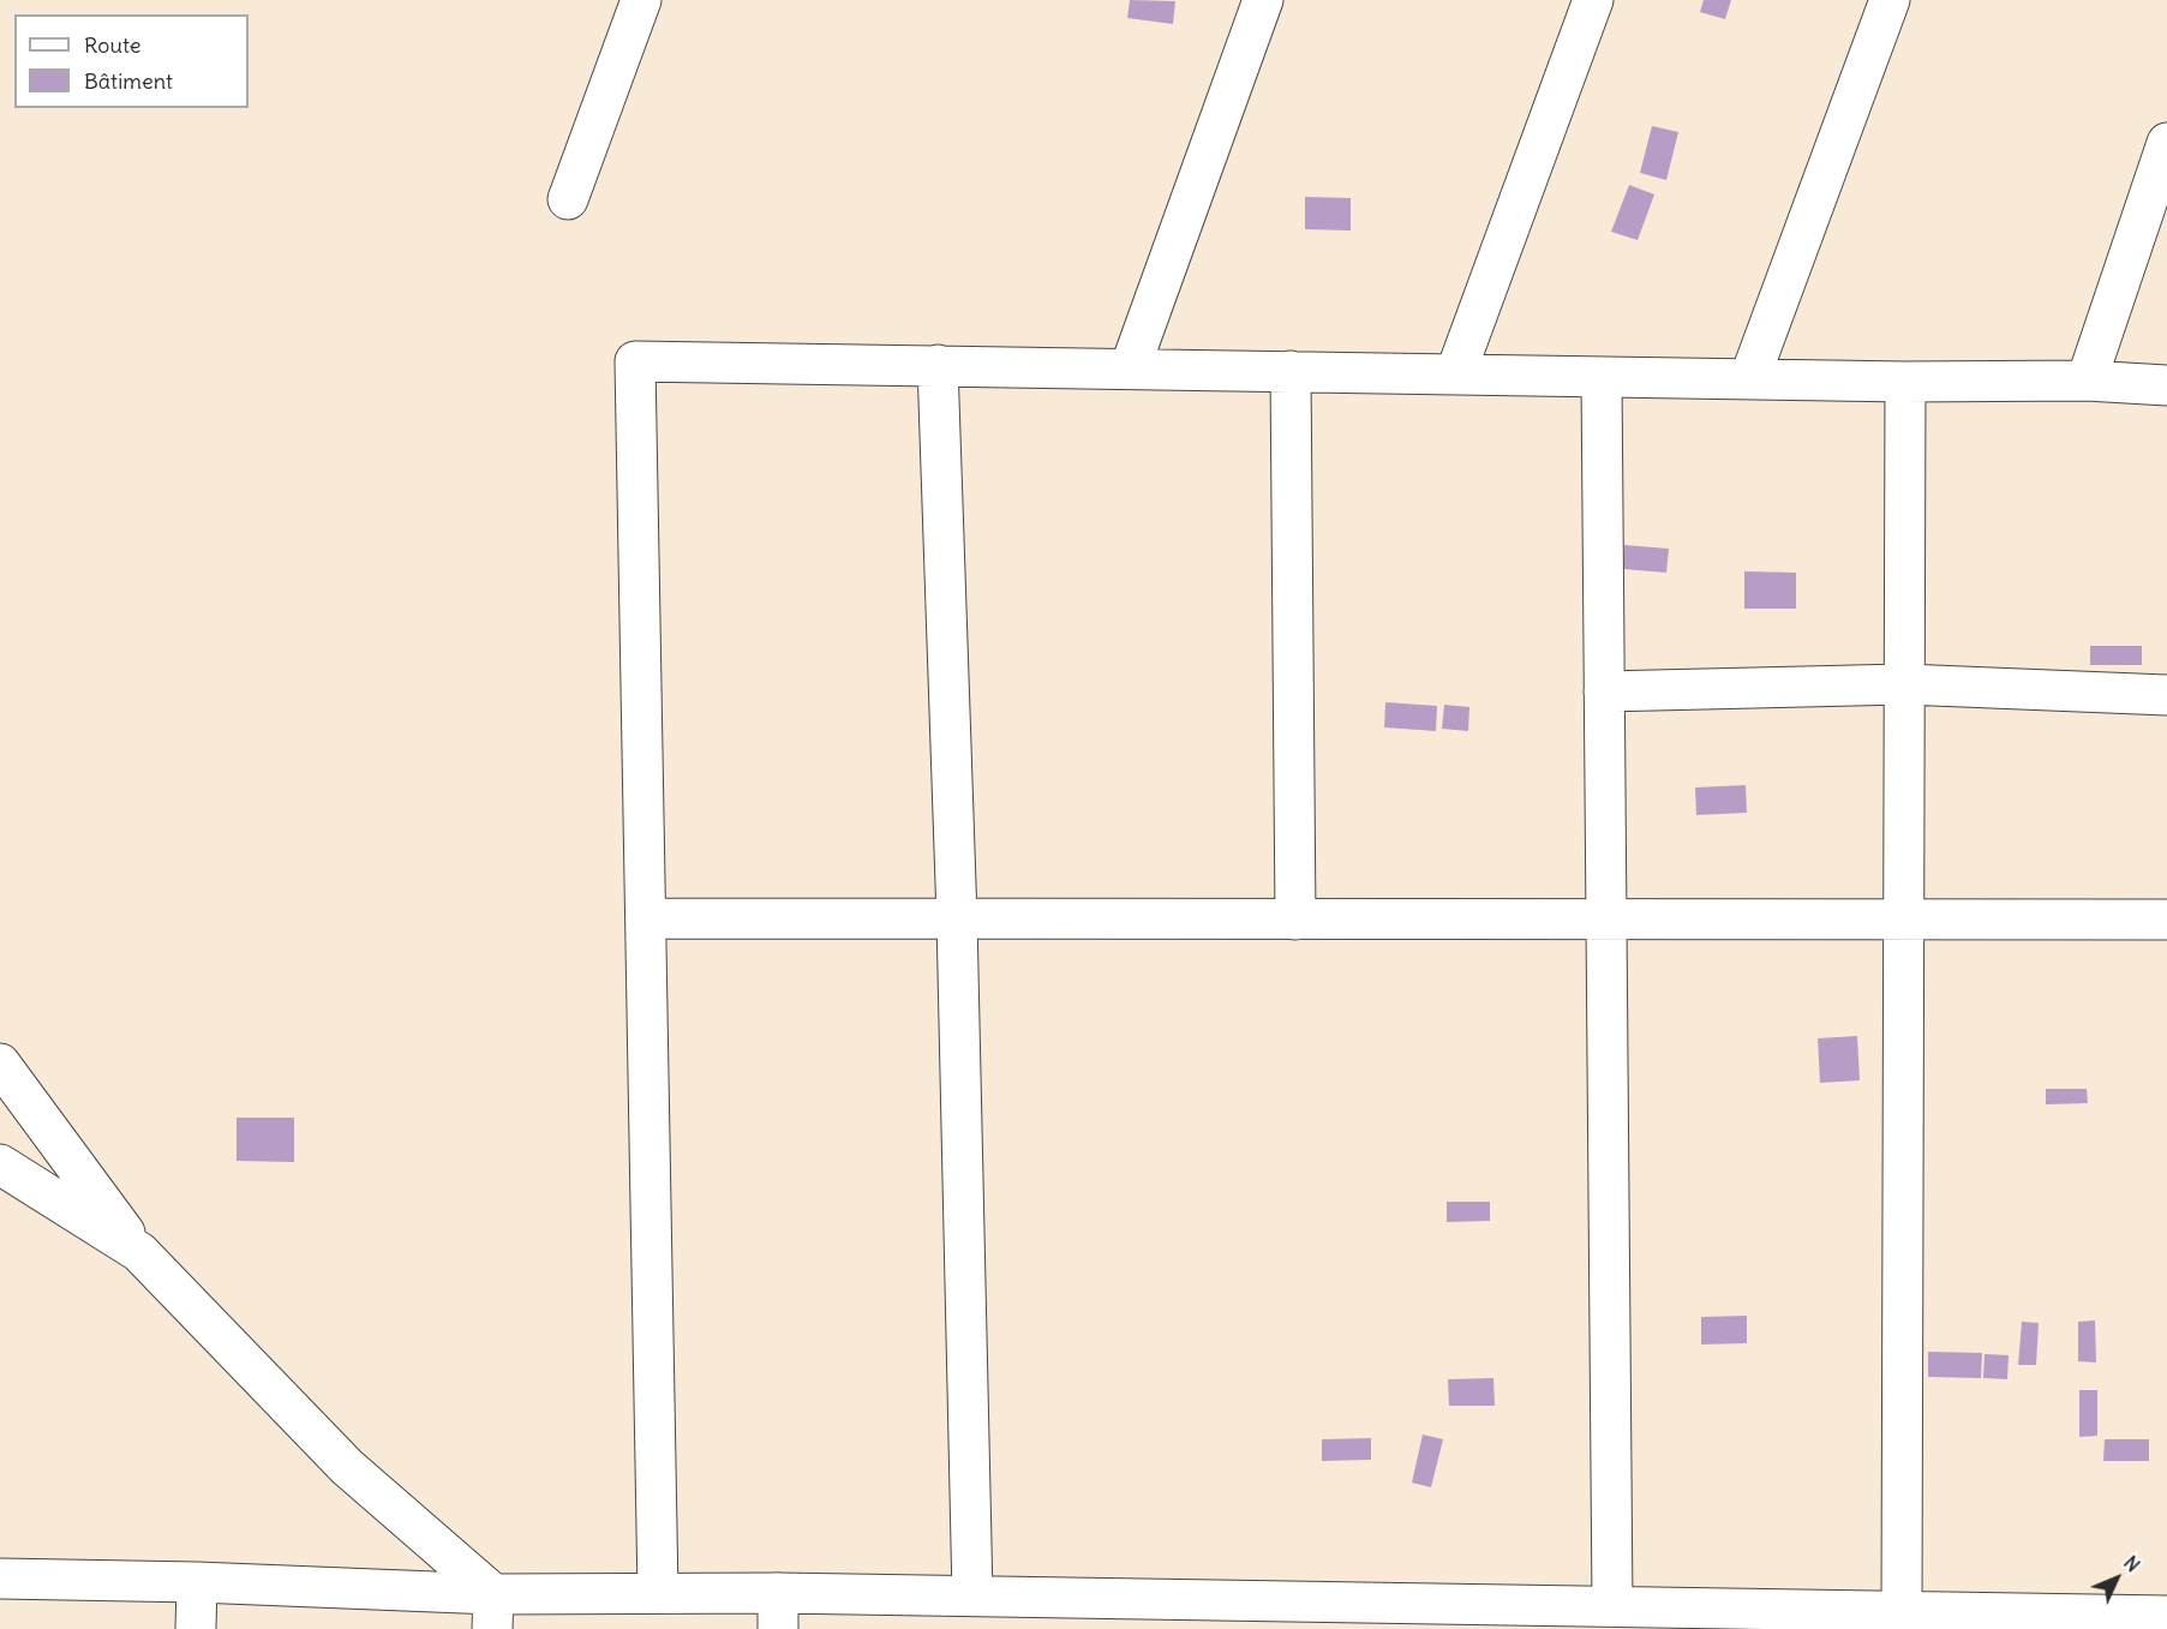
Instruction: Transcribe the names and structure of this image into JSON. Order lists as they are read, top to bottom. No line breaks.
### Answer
{"legend":["Route","Bâtiment"],"north":"top right"}
